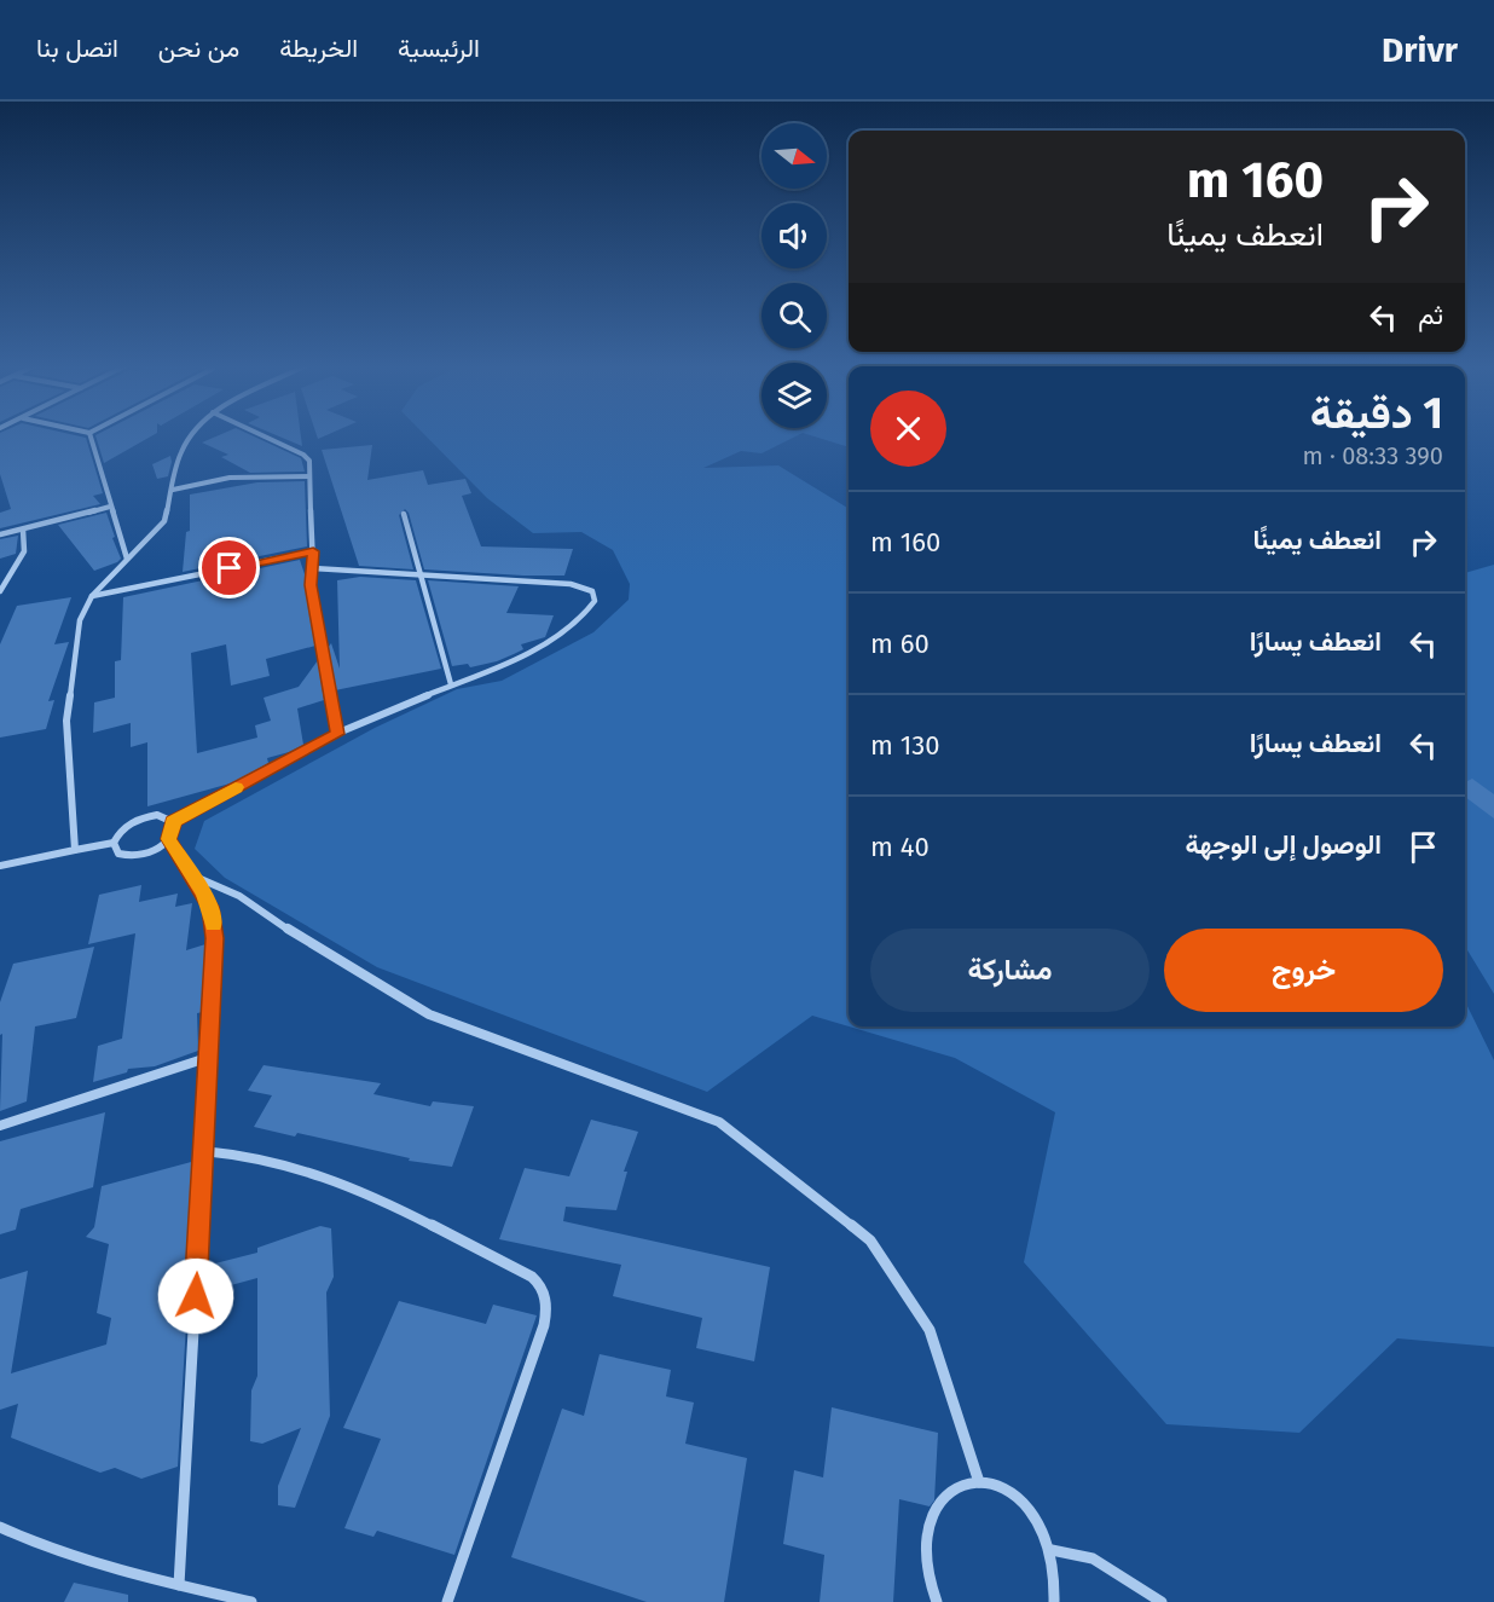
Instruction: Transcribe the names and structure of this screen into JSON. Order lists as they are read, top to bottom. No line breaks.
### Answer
{"north":"right","page":{"header":"Drivr","nav":["الرئيسية","الخريطة","من نحن","اتصل بنا"],"turn":["160 m","انعطف يمينًا"],"then":"ثم","heading":["1 دقيقة","390 m · 08:33"],"list":[{"name":"انعطف يمينًا","value":"160 m"},{"name":"انعطف يسارًا","value":"60 m"},{"name":"انعطف يسارًا","value":"130 m"},{"name":"الوصول إلى الوجهة","value":"40 m"}],"buttons":["خروج","مشاركة"]}}
